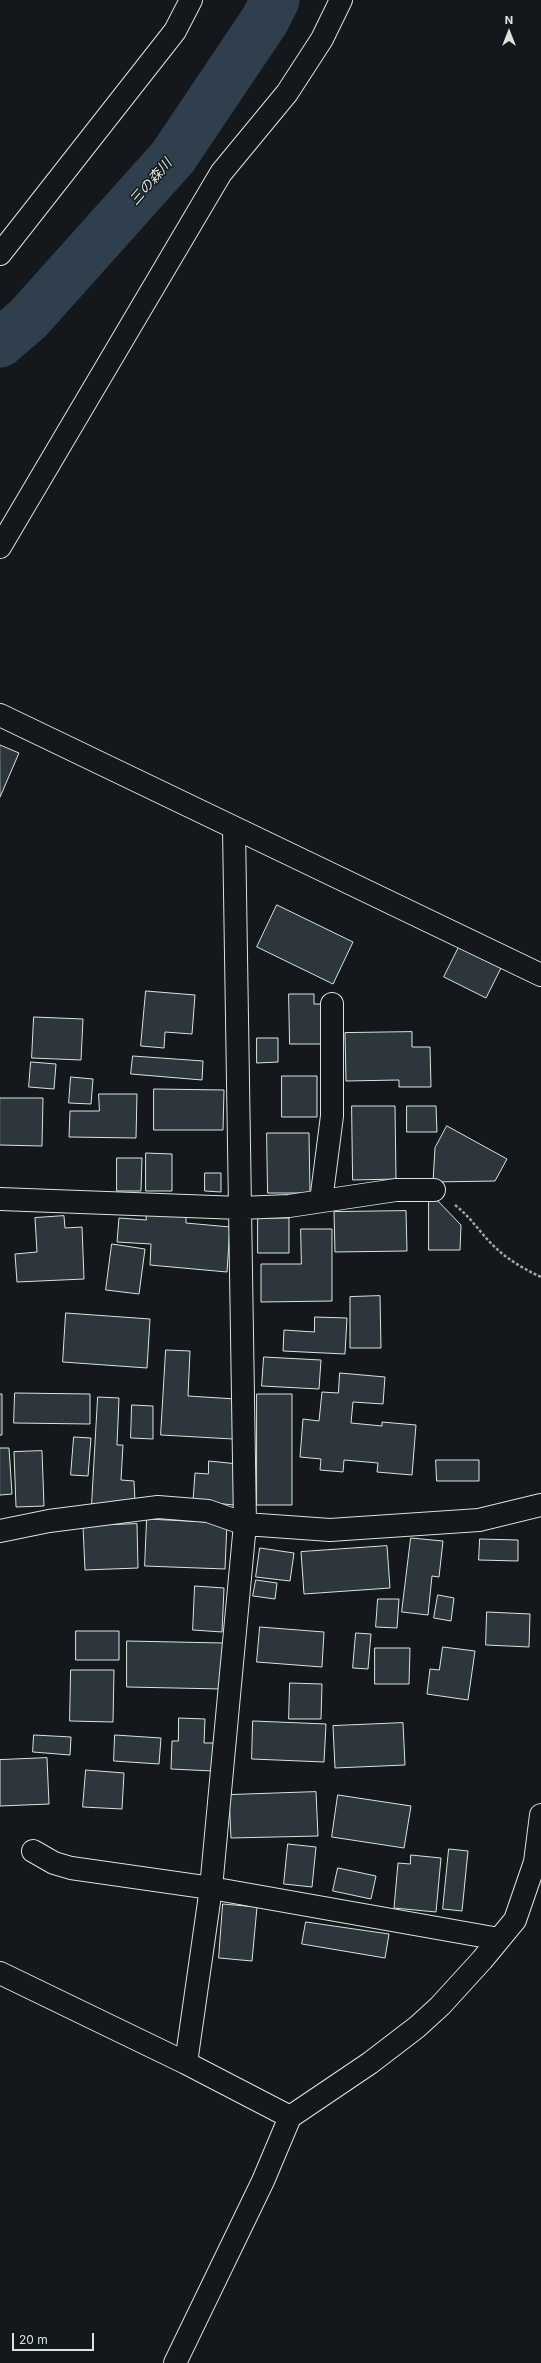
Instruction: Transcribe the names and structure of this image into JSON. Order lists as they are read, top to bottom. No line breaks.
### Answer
{"water":["三の森川"],"scale_bar":"20 m","north":"top"}
